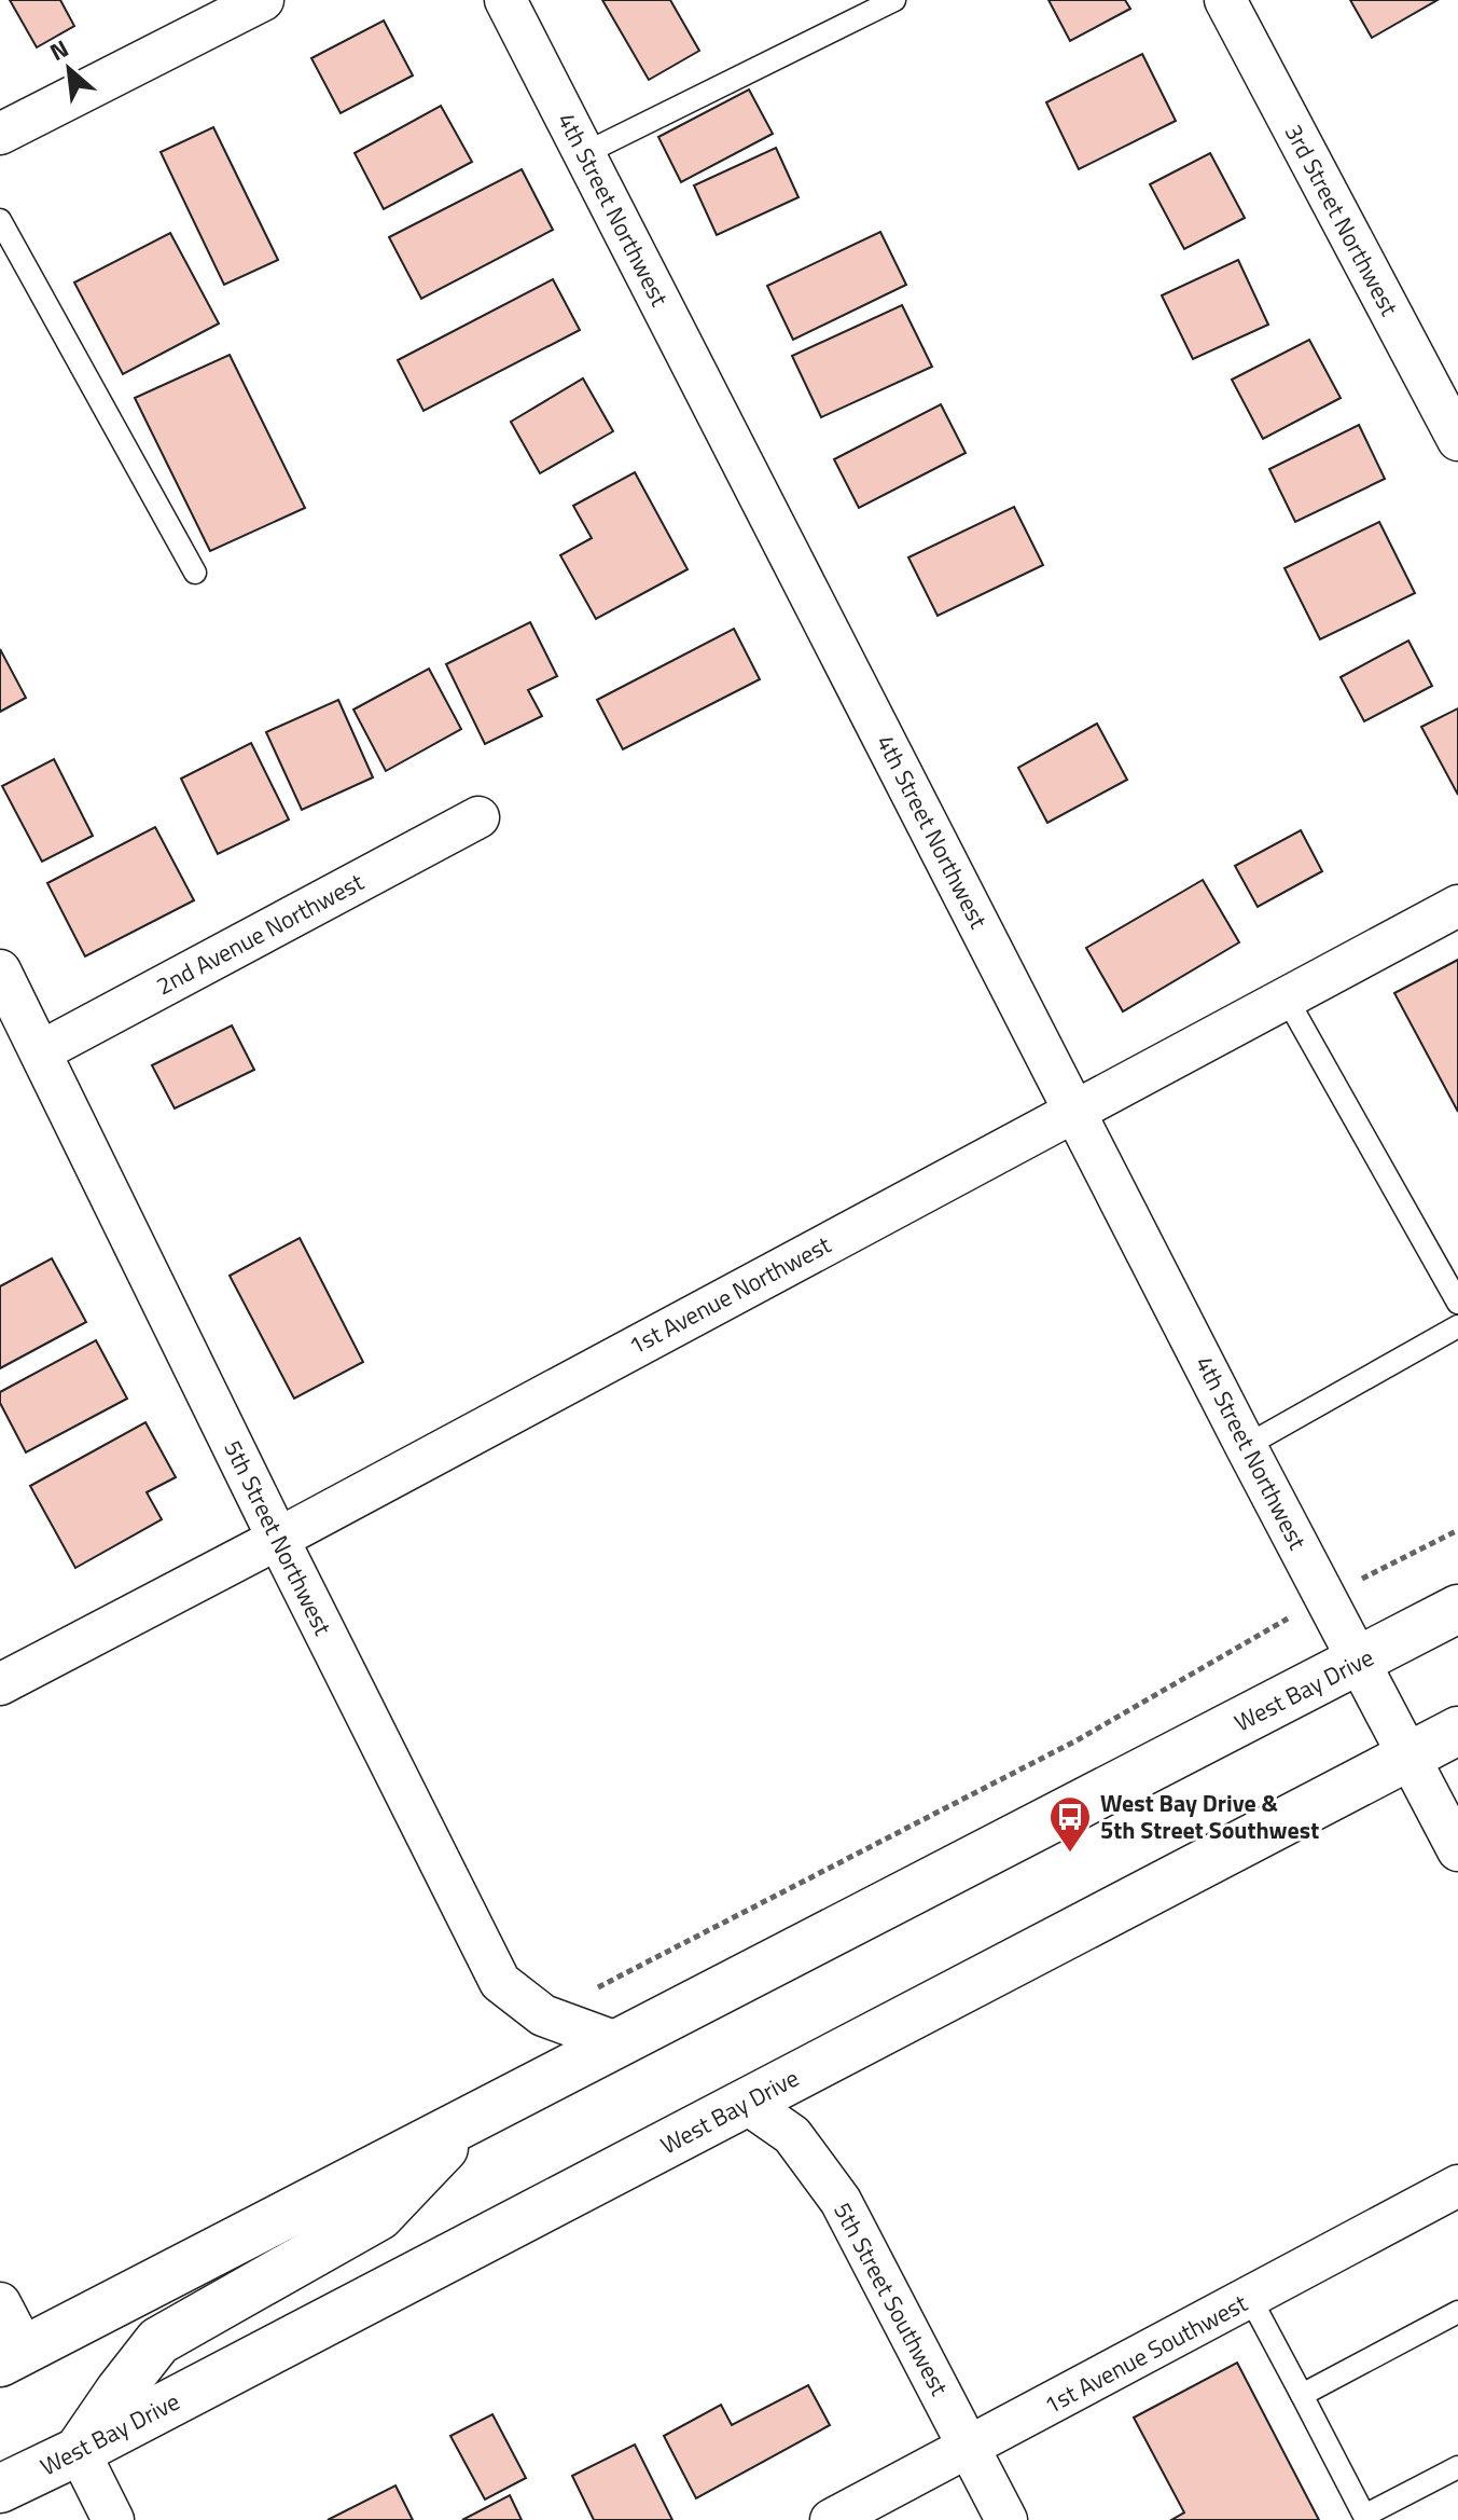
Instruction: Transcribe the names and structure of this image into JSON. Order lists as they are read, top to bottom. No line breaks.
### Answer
{"streets":{"main road":["West Bay Drive"],"street":["4th Street Northwest","3rd Street Northwest","2nd Avenue Northwest","1st Avenue Northwest","5th Street Northwest","5th Street Southwest","1st Avenue Southwest"]},"crossings":[["4th Street Northwest","1st Avenue Northwest"],["4th Street Northwest","West Bay Drive"],["2nd Avenue Northwest","5th Street Northwest"],["1st Avenue Northwest","5th Street Northwest"],["5th Street Northwest","West Bay Drive"],["West Bay Drive","5th Street Southwest"],["5th Street Southwest","1st Avenue Southwest"]],"places":{"bus stop":["West Bay Drive & 5th Street Southwest"]},"north":"top left"}
